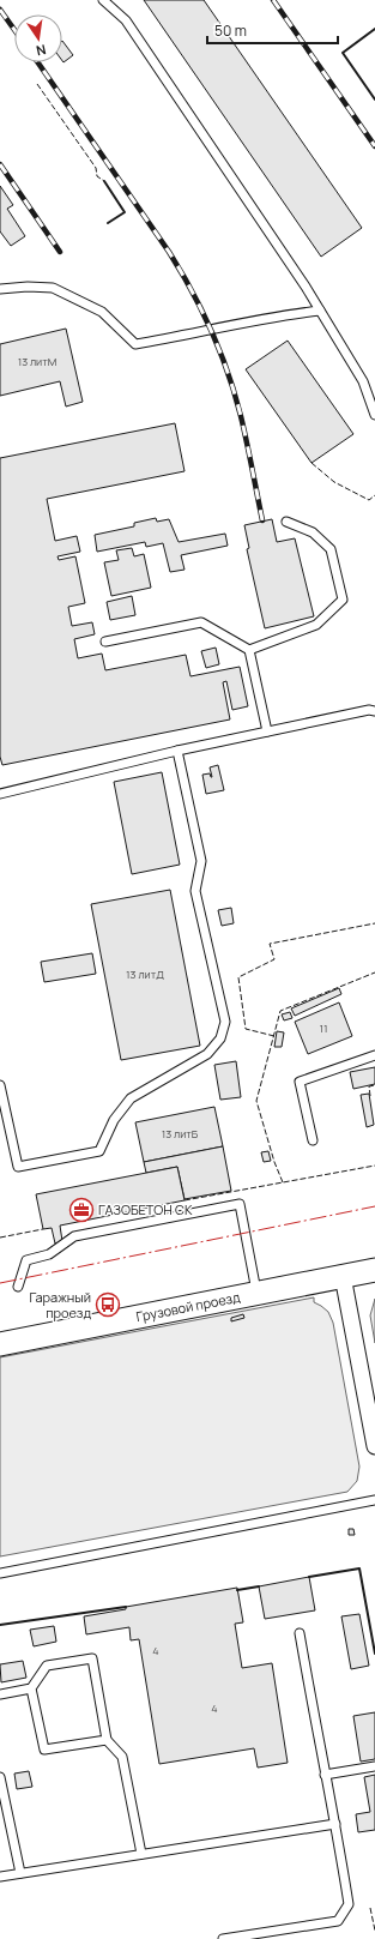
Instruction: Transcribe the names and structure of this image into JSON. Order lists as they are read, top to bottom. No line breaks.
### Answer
{"streets":{"street":["Грузовой проезд"]},"places":{"office":["ГАЗОБЕТОН СК"],"bus stop":["Гаражный проезд"]},"house_numbers":["13 литМ","13 литД","11","13 литБ","4","4"],"scale_bar":"50 m","north":"bottom"}
